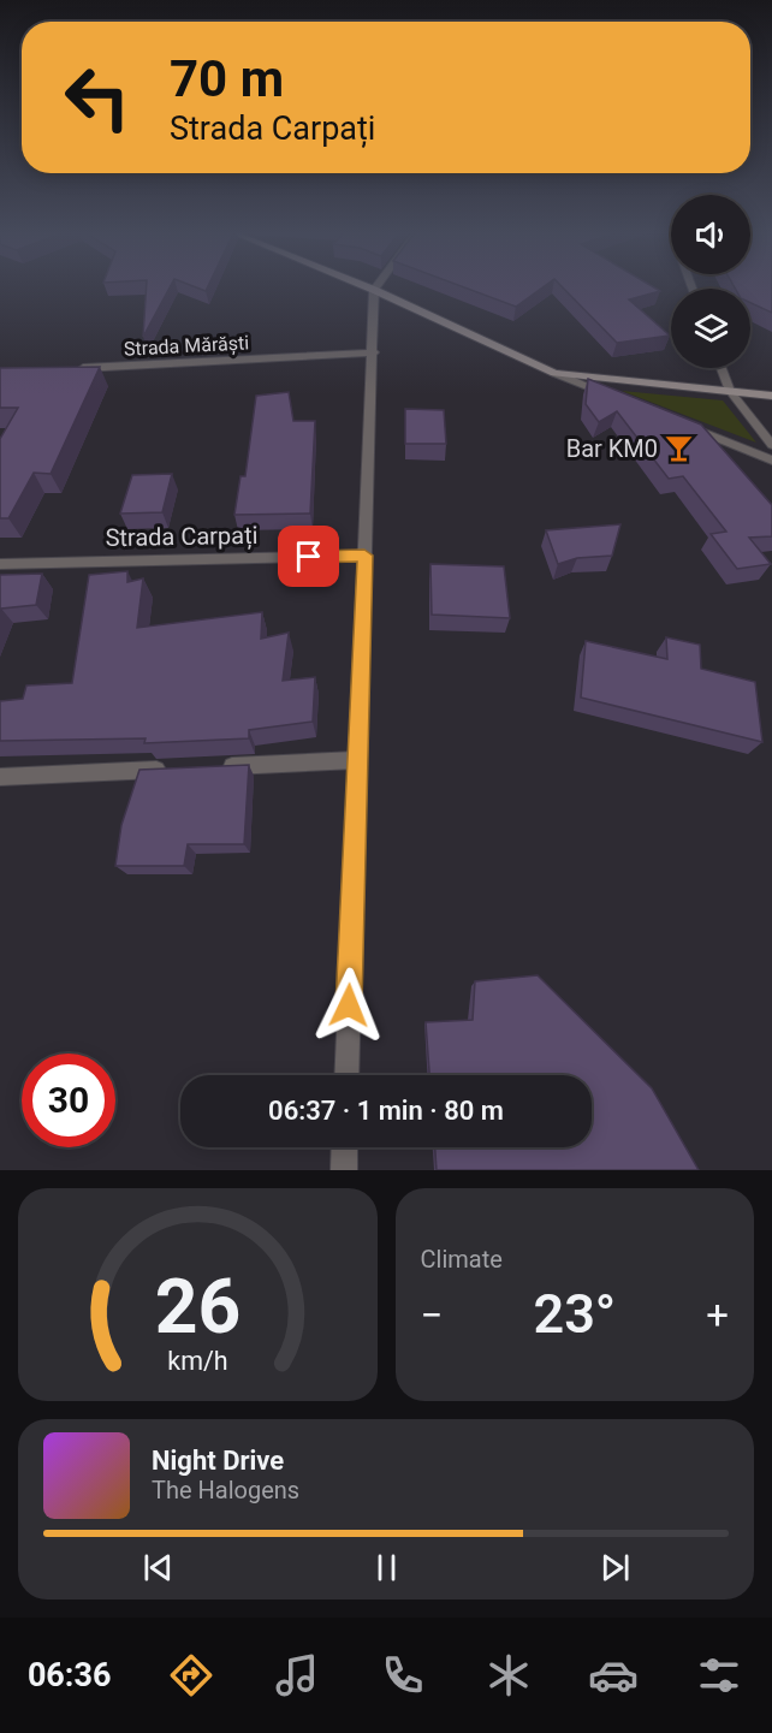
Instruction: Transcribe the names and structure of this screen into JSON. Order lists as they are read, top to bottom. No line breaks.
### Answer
{"streets":{"street":["Strada Mărăști","Strada Carpați"]},"places":{"bar":["Bar KM0"]},"page":{"turn":["70 m","Strada Carpați"],"limit":"30","trip":"06:37 · 1 min · 80 m","tile":"Climate","heat":["−","23°","+"],"song":["Night Drive","The Halogens"],"tabs":"06:36","gauge":["26","km/h"]}}
